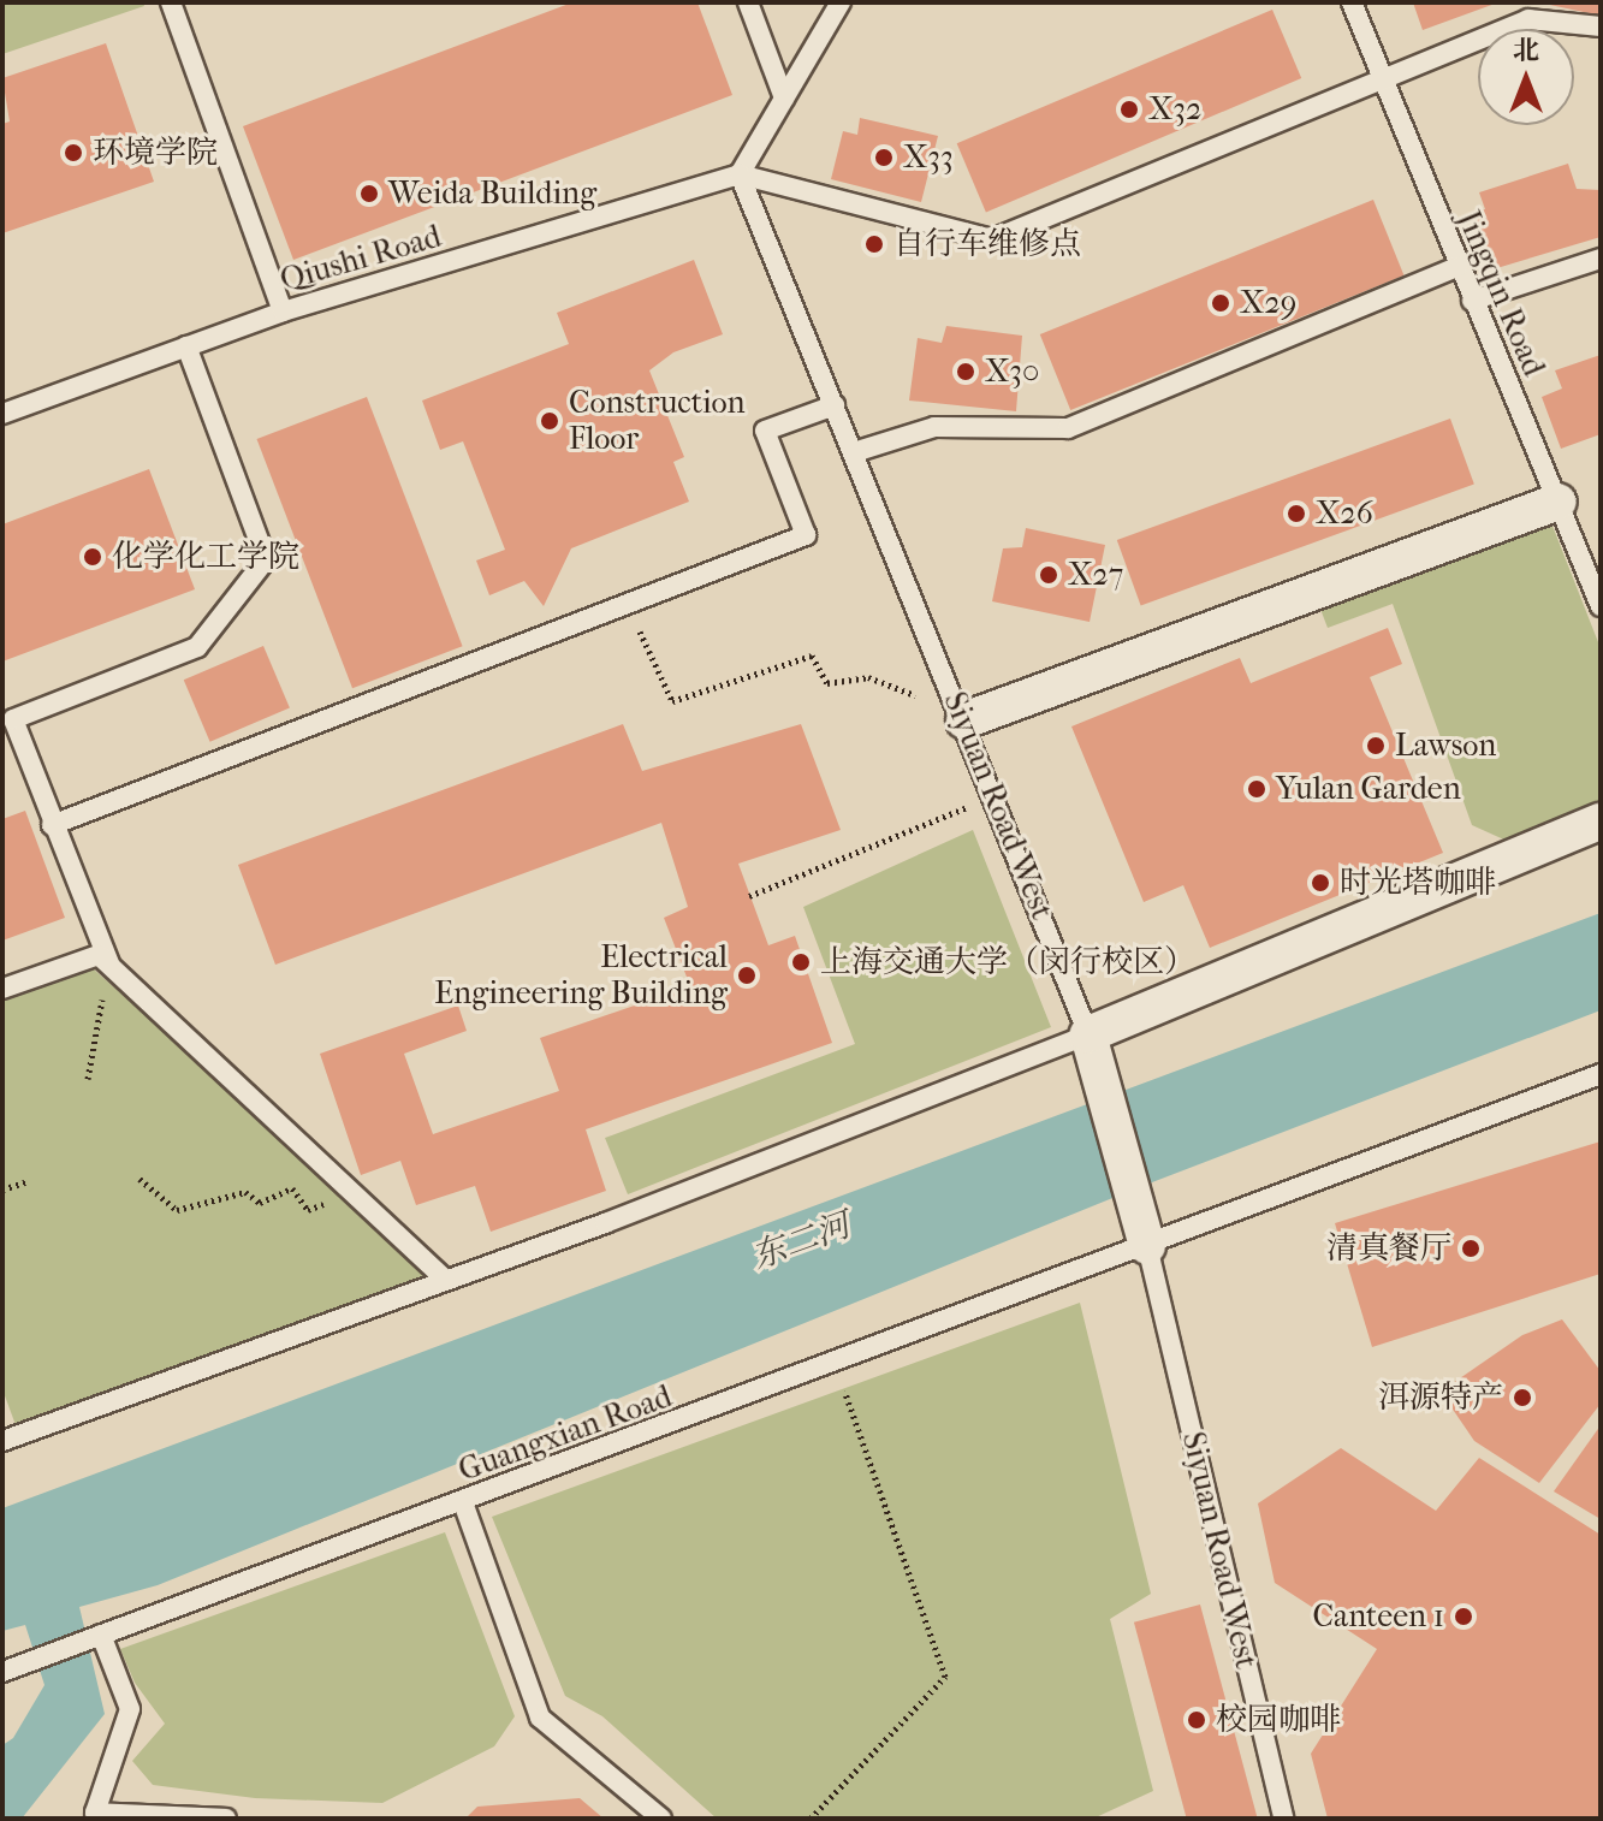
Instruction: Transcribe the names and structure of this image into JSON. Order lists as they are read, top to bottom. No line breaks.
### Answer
{"streets":{"street":["Siyuan Road West"],"lane":["Qiushi Road","Jingqin Road","Guangxian Road"]},"crossings":[["Qiushi Road","Siyuan Road West"],["Siyuan Road West","Guangxian Road"]],"water":["东二河"],"places":["X32","环境学院","X33","Weida Building","自行车维修点","X29","X30","Construction Floor","X26","化学化工学院","X27","Lawson","Yulan Garden","时光塔咖啡","上海交通大学（闵行校区）","Electrical Engineering Building","清真餐厅","洱源特产","Canteen 1","校园咖啡"],"north":"top"}
